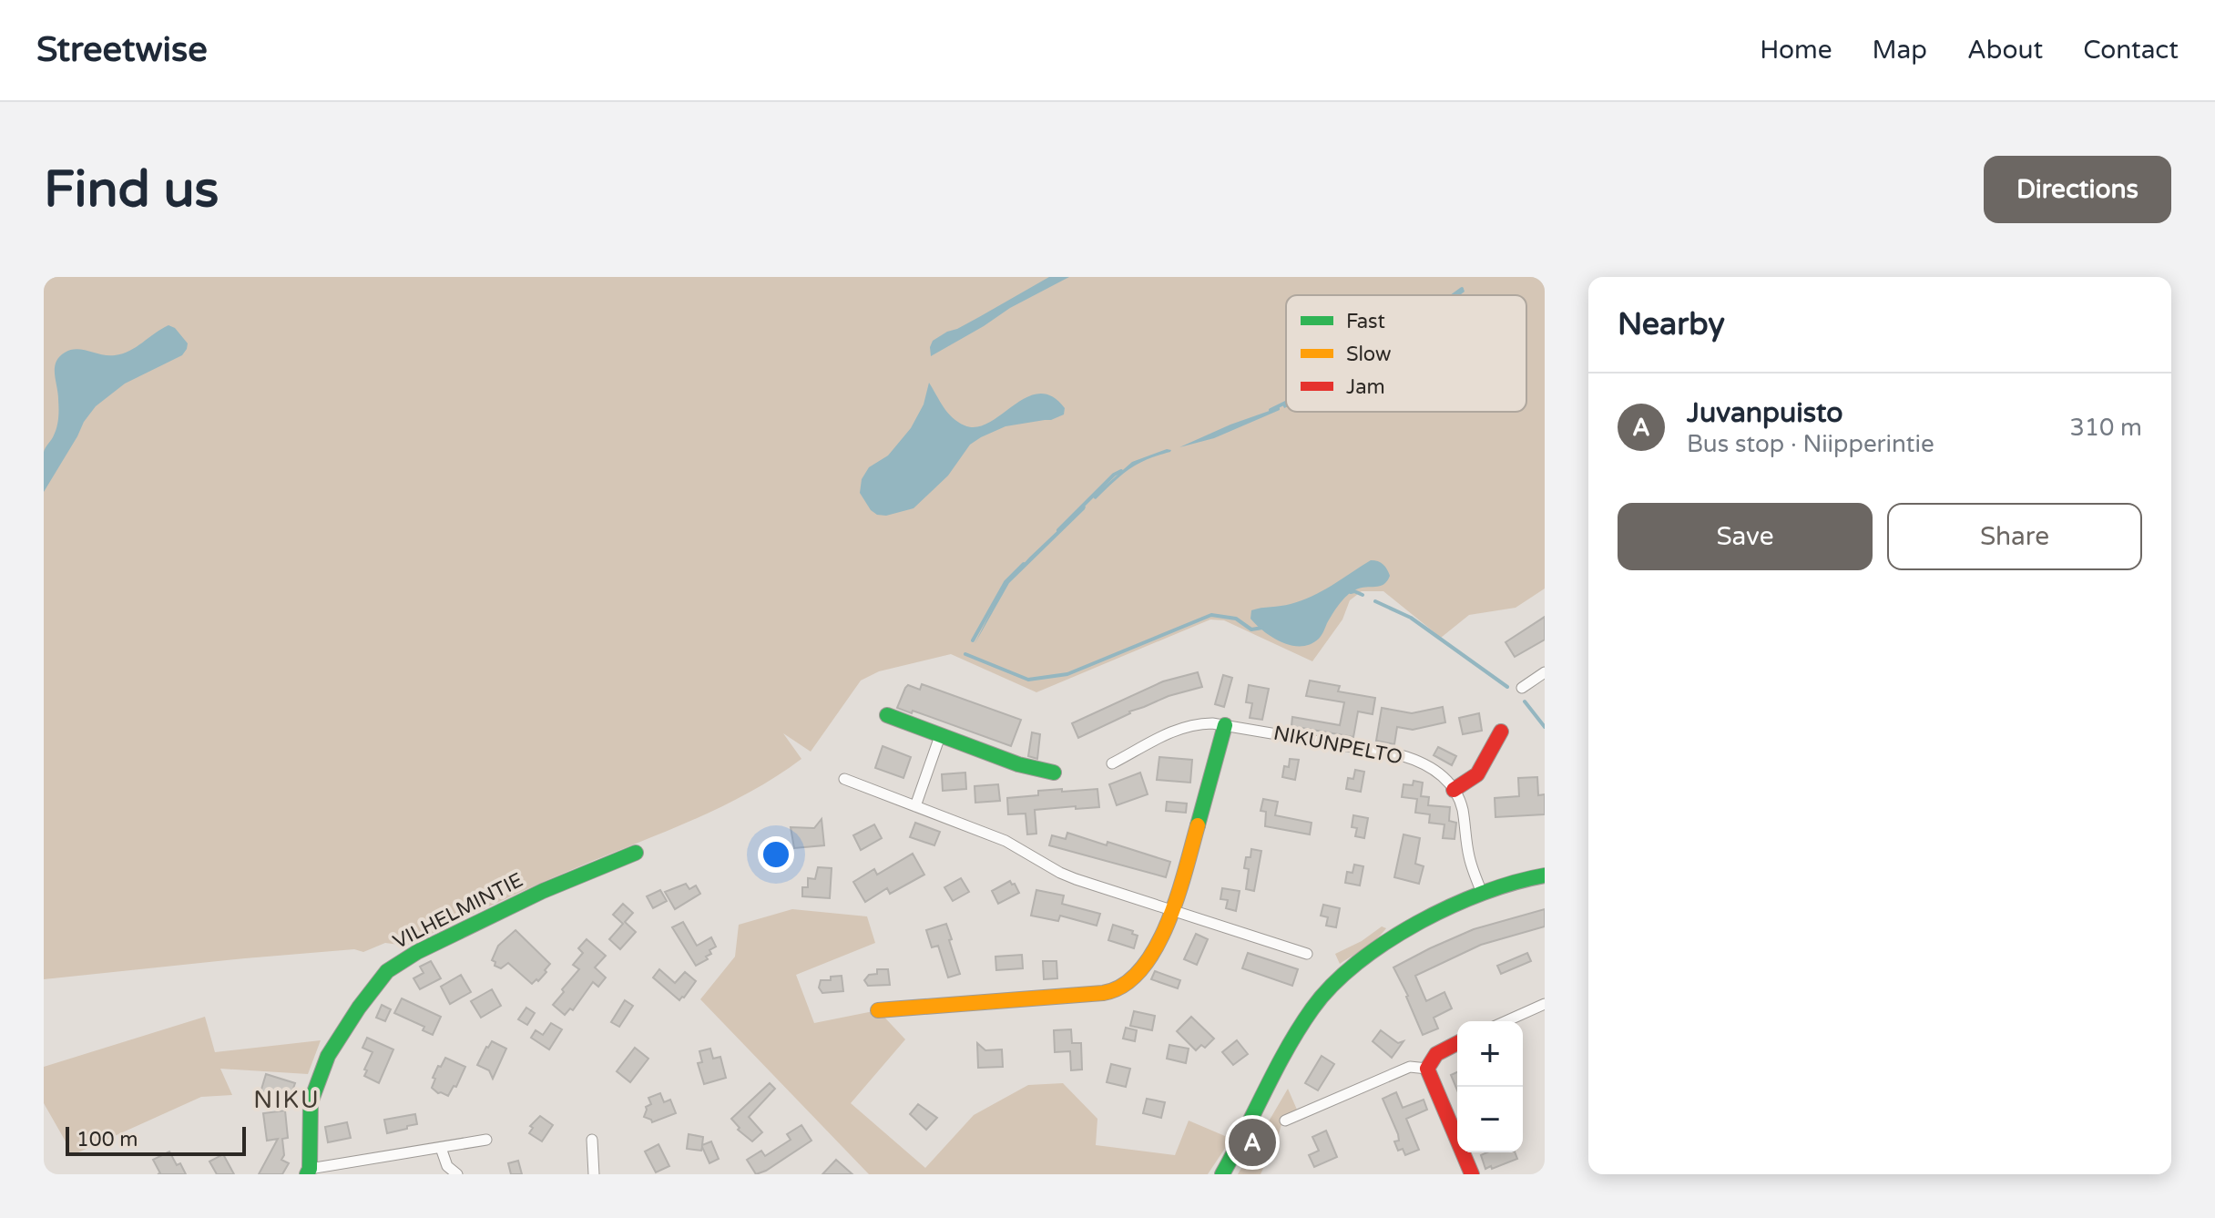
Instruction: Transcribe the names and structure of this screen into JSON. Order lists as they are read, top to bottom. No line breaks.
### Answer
{"streets":{"street":["NIKUNPELTO","VILHELMINTIE"]},"districts":["NIKU"],"legend":["Fast","Slow","Jam"],"scale_bar":"100 m","page":{"header":"Streetwise","nav":["Home","Map","About","Contact"],"buttons":["Directions",["Save","Share"]],"title":"Find us","heading":"Nearby","list":[{"mark":"A","name":"Juvanpuisto","note":"Bus stop · Niipperintie","value":"310 m"}],"map_buttons":["+","−"],"pins":"A","scale":"100 m"}}
